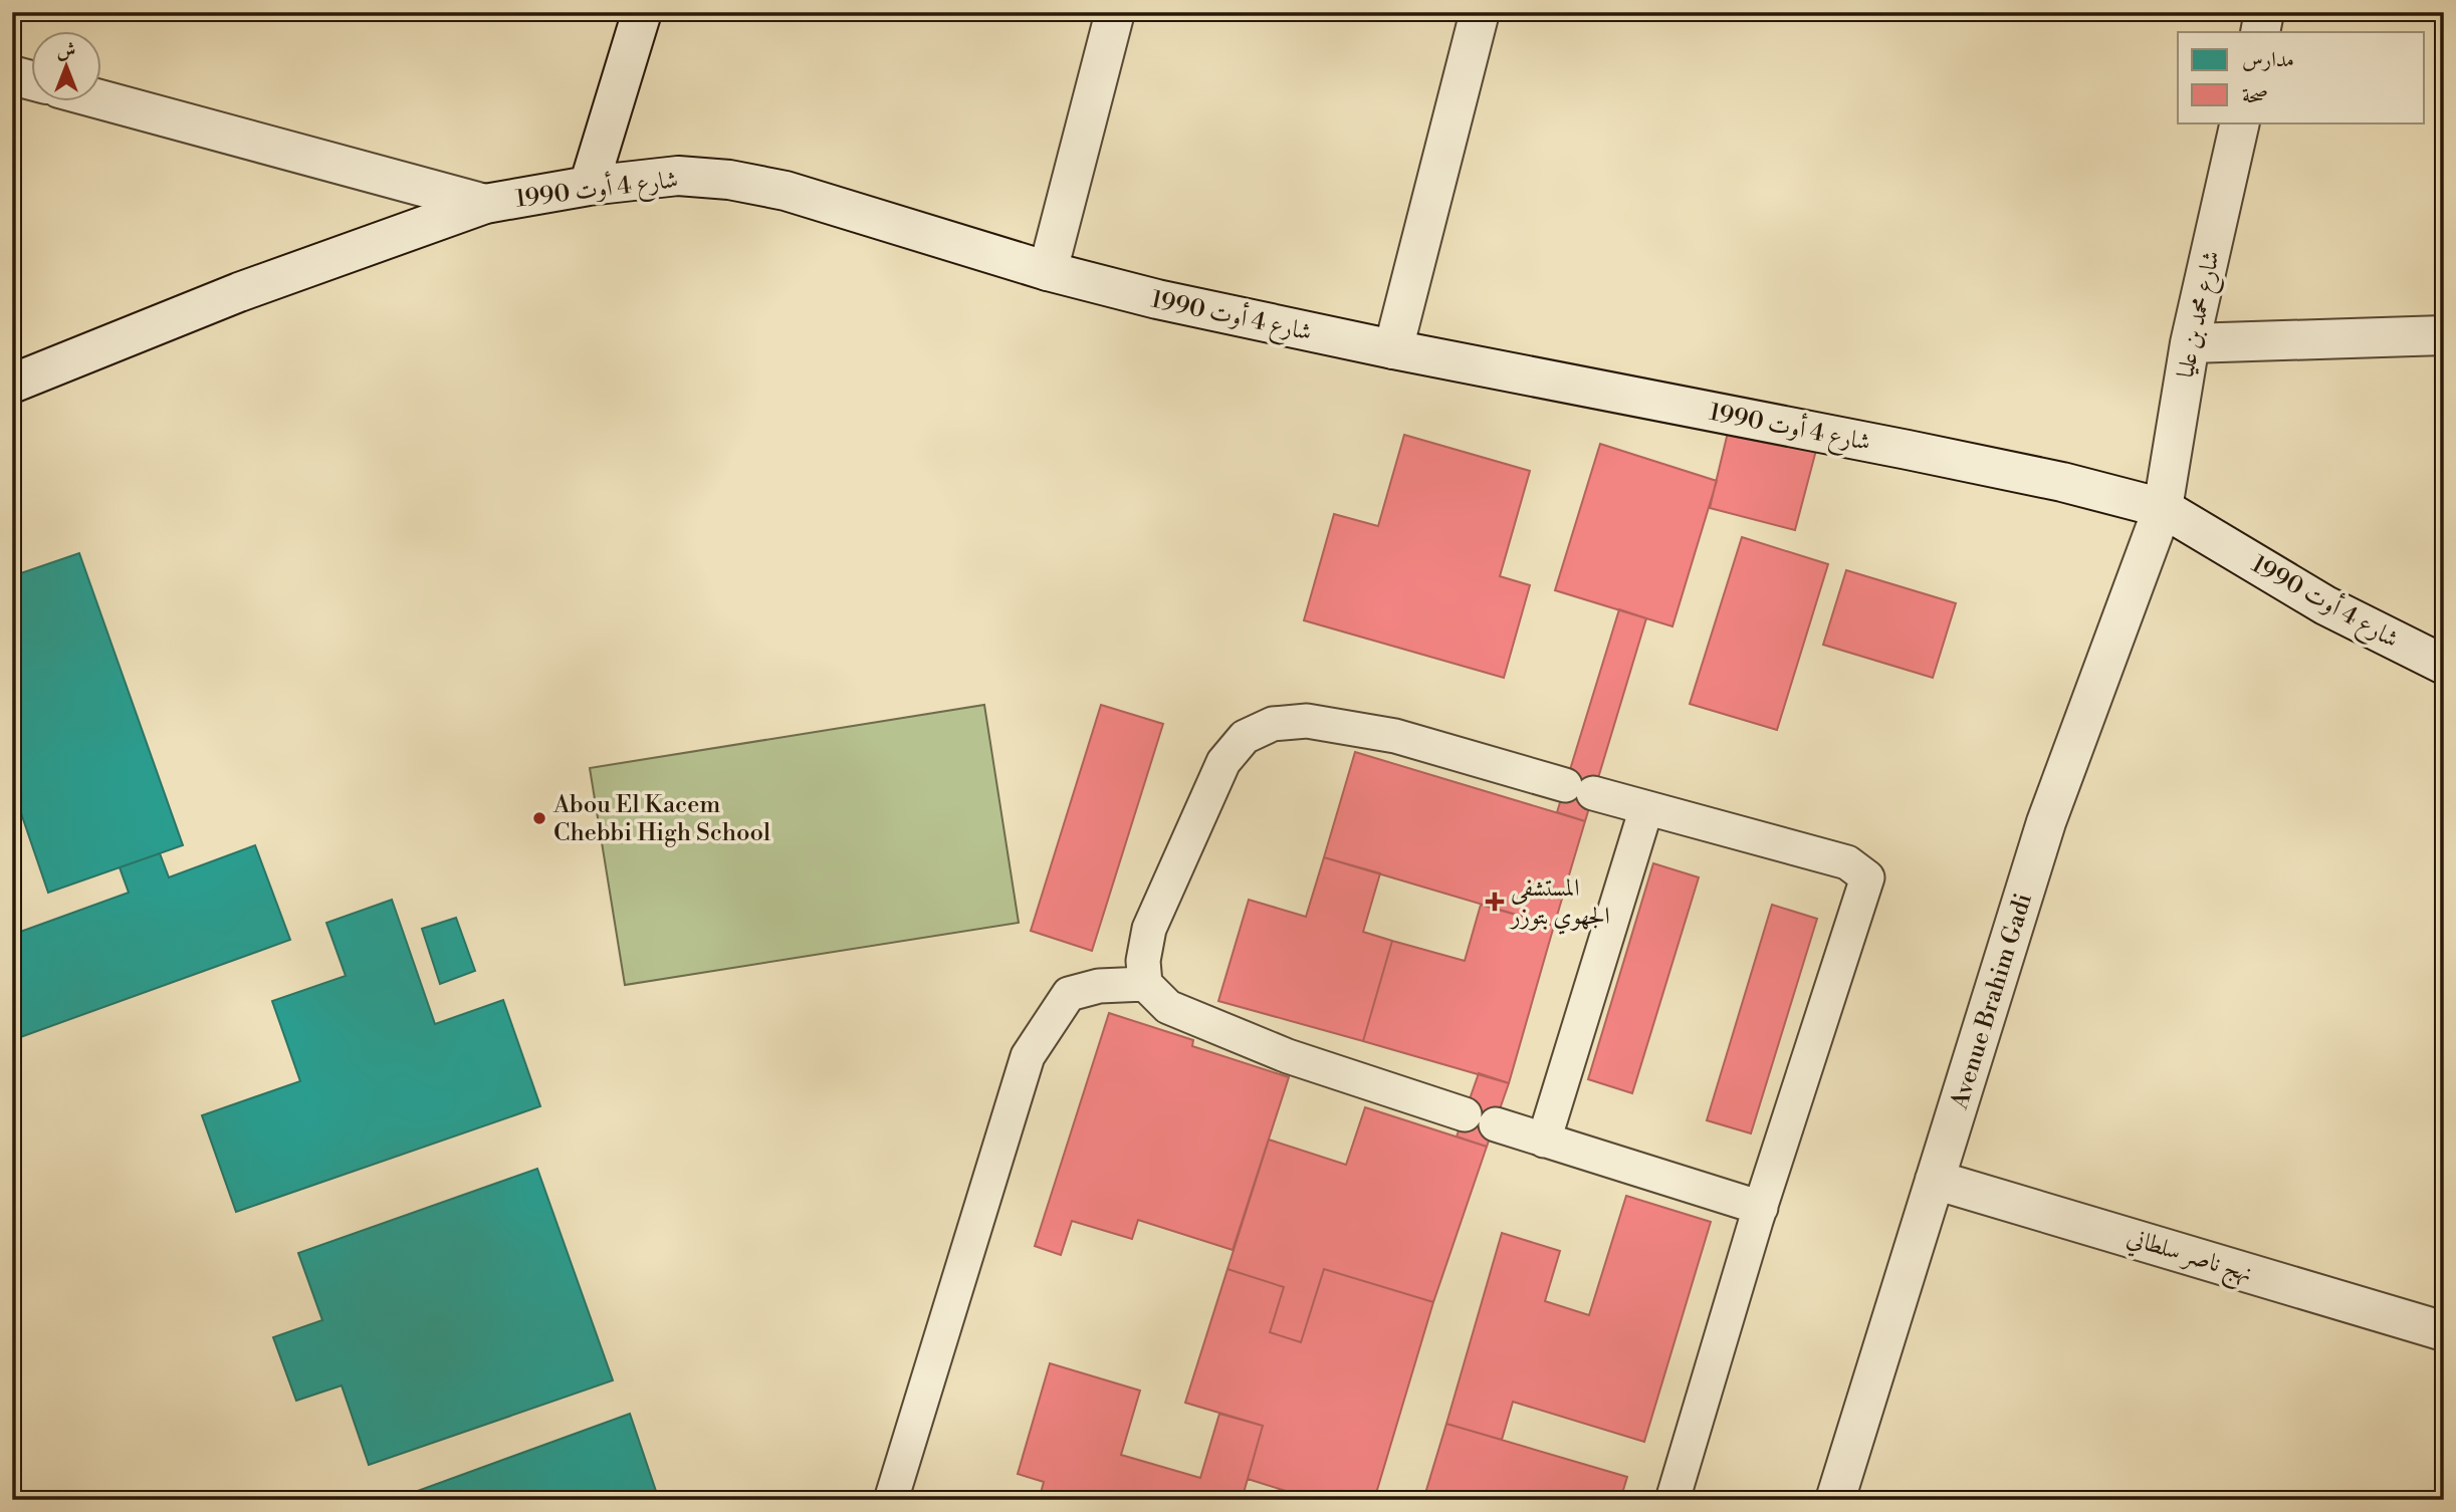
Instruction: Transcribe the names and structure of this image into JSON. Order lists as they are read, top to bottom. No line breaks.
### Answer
{"streets":{"street":["شارع 4 أوت 1990","شارع محمد بن عليا","Avenue Brahim Gadi","نهج ناصر سلطاني"]},"crossings":[["شارع 4 أوت 1990","شارع محمد بن عليا"],["شارع 4 أوت 1990","Avenue Brahim Gadi"],["شارع محمد بن عليا","Avenue Brahim Gadi"],["Avenue Brahim Gadi","نهج ناصر سلطاني"]],"places":{"other":["Abou El Kacem Chebbi High School"],"health":["المستشفى الجهوي بتوزر"]},"legend":["مدارس","صحة"],"north":"top"}
